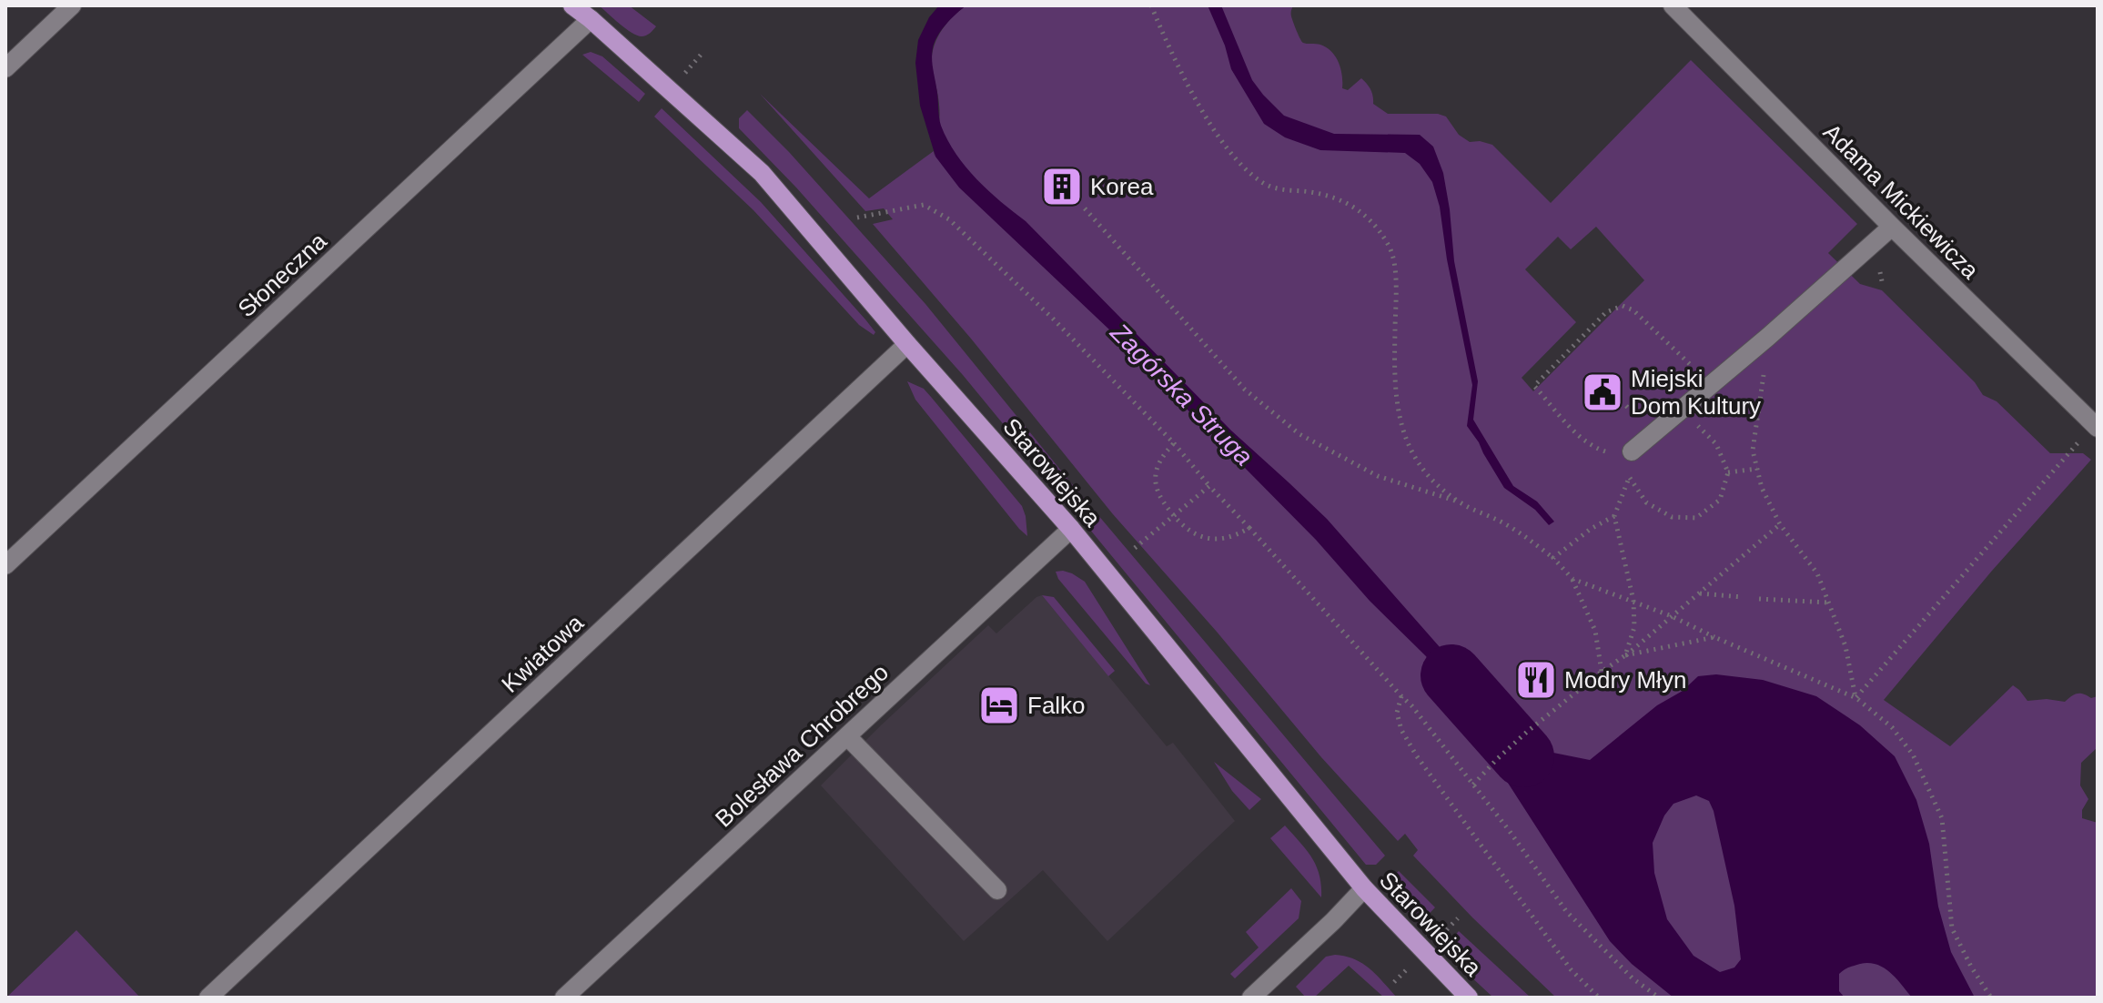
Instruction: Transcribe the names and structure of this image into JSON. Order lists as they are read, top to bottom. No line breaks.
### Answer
{"streets":{"main road":["Starowiejska"],"street":["Adama Mickiewicza","Słoneczna","Kwiatowa","Bolesława Chrobrego"]},"crossings":[["Słoneczna","Starowiejska"],["Starowiejska","Kwiatowa"],["Starowiejska","Bolesława Chrobrego"]],"water":["Zagórska Struga"],"places":{"building":["Korea"],"public building":["Miejski Dom Kultury"],"restaurant":["Modry Młyn"],"hotel":["Falko"]}}
